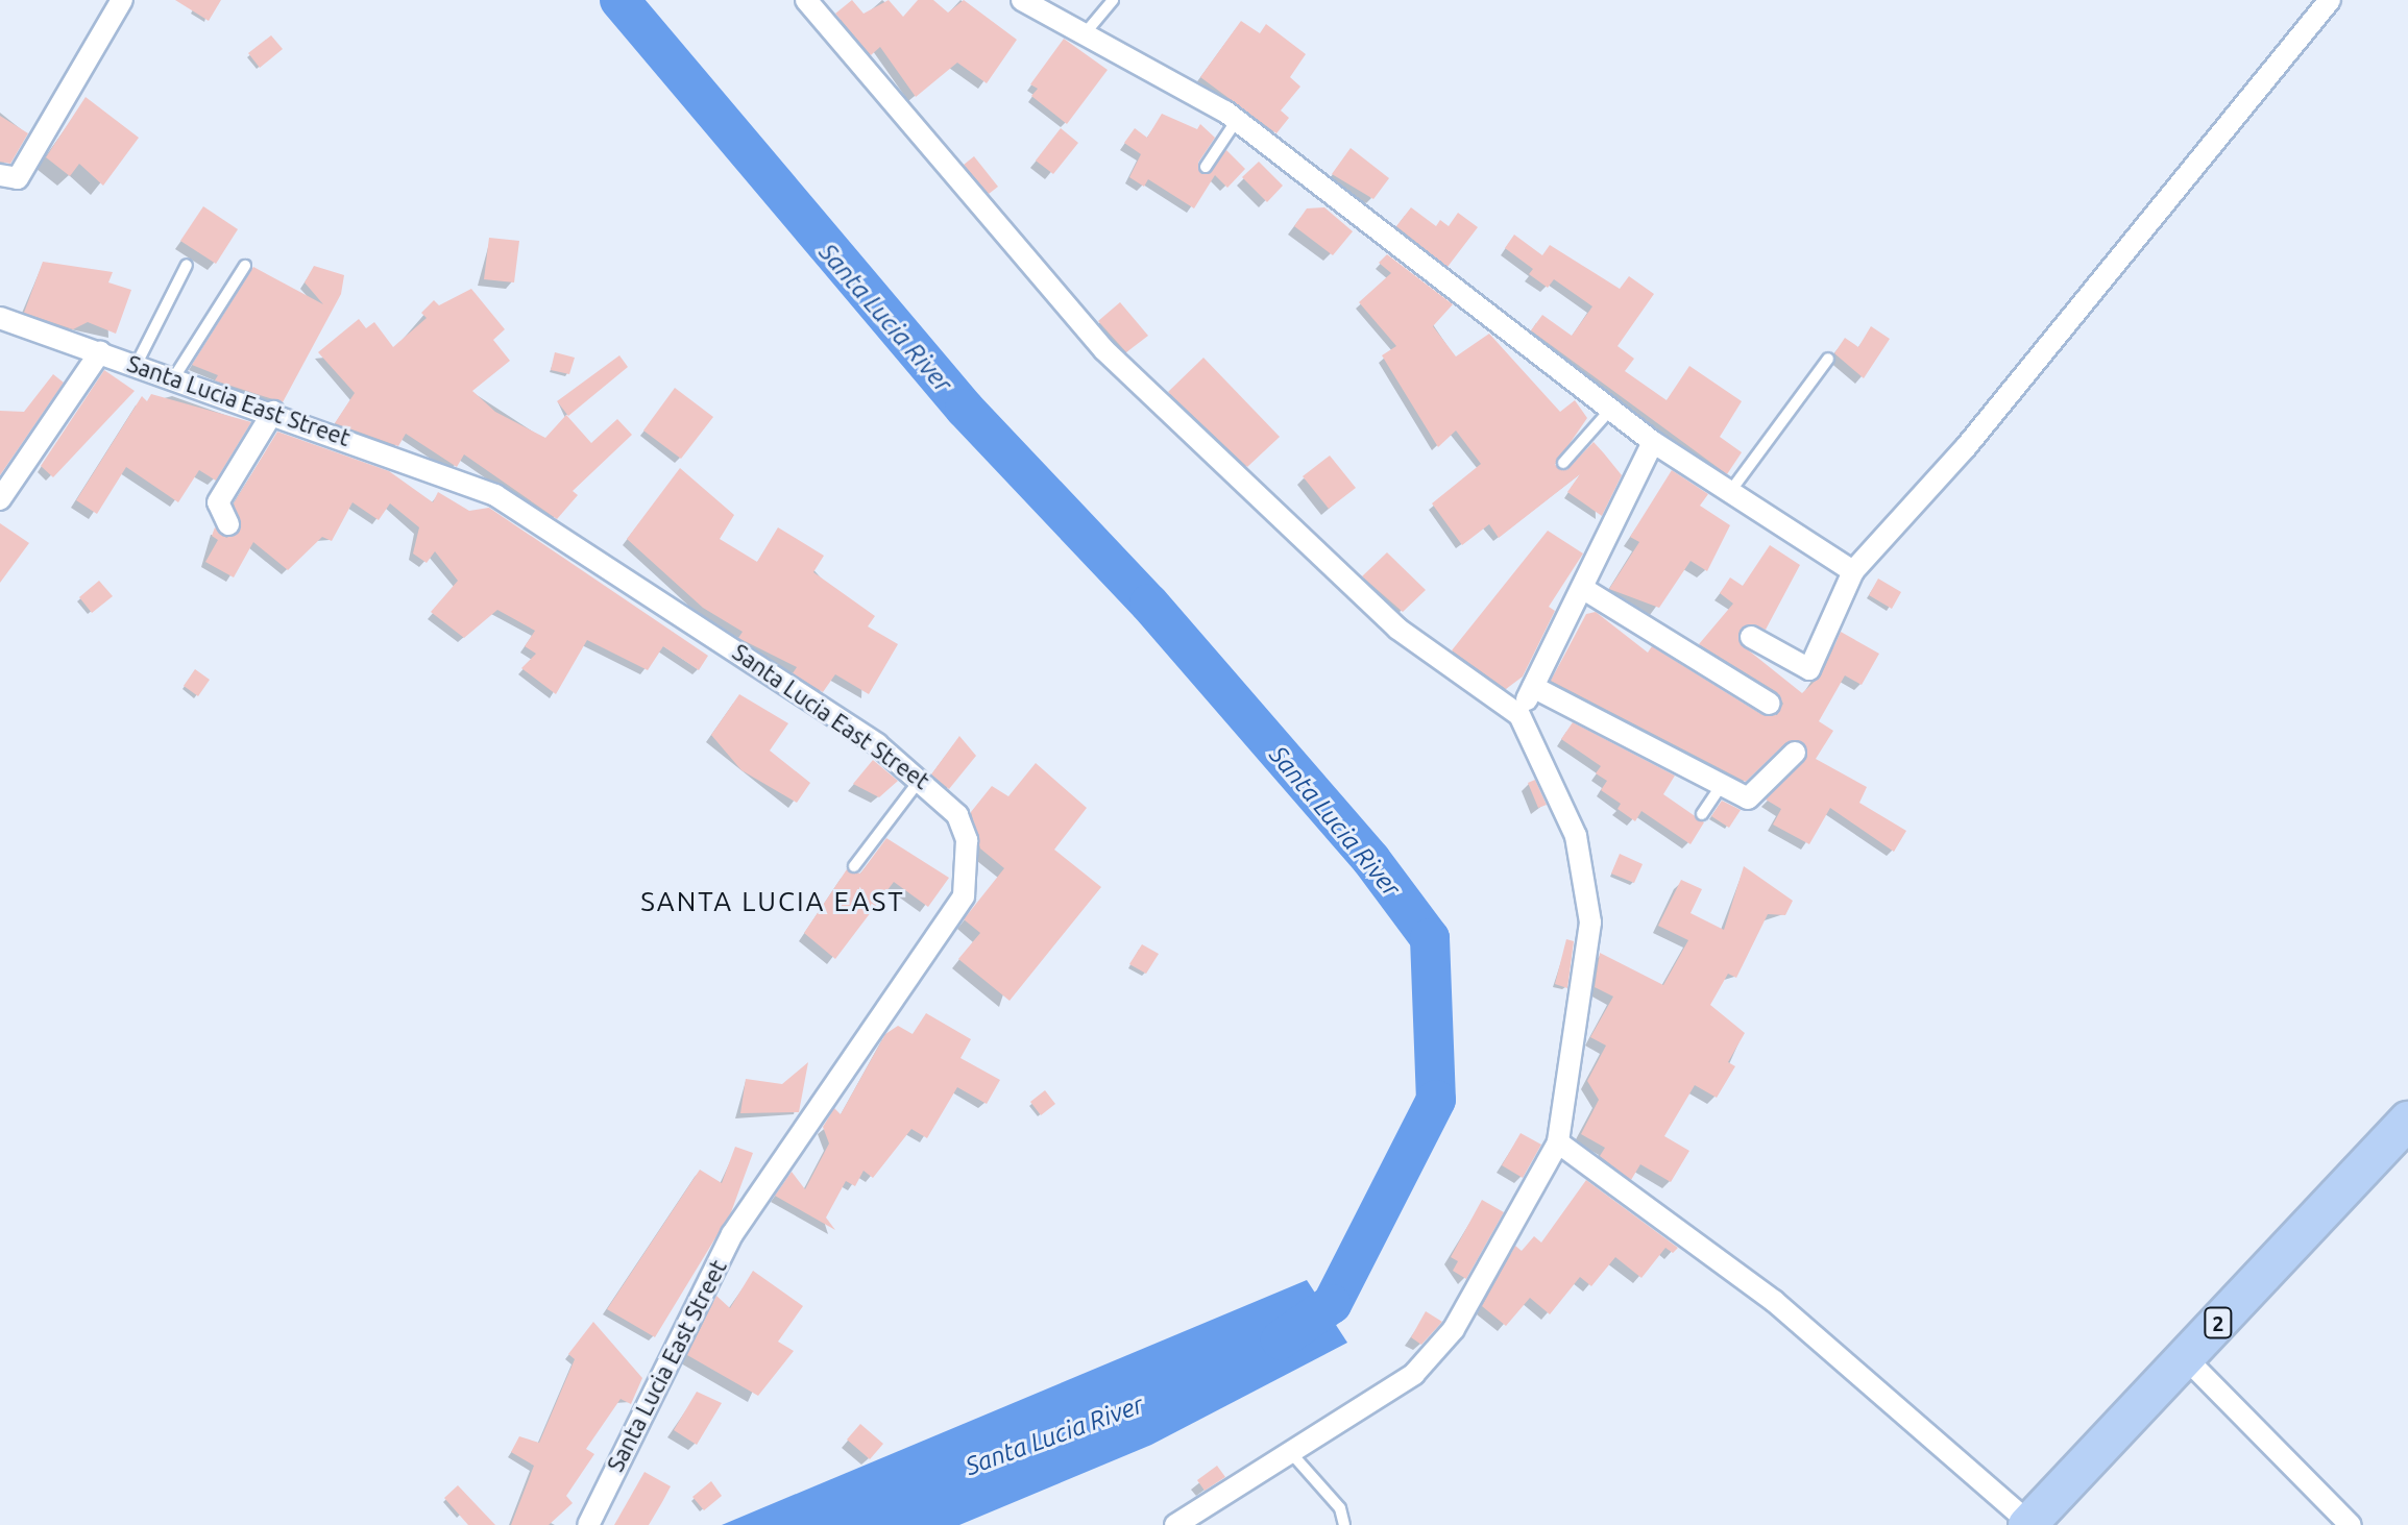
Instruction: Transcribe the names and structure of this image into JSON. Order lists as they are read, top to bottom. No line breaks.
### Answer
{"streets":{"highway":["2"],"street":["Santa Lucia East Street"]},"districts":["SANTA LUCIA EAST"],"water":["Santa Lucia River"]}
